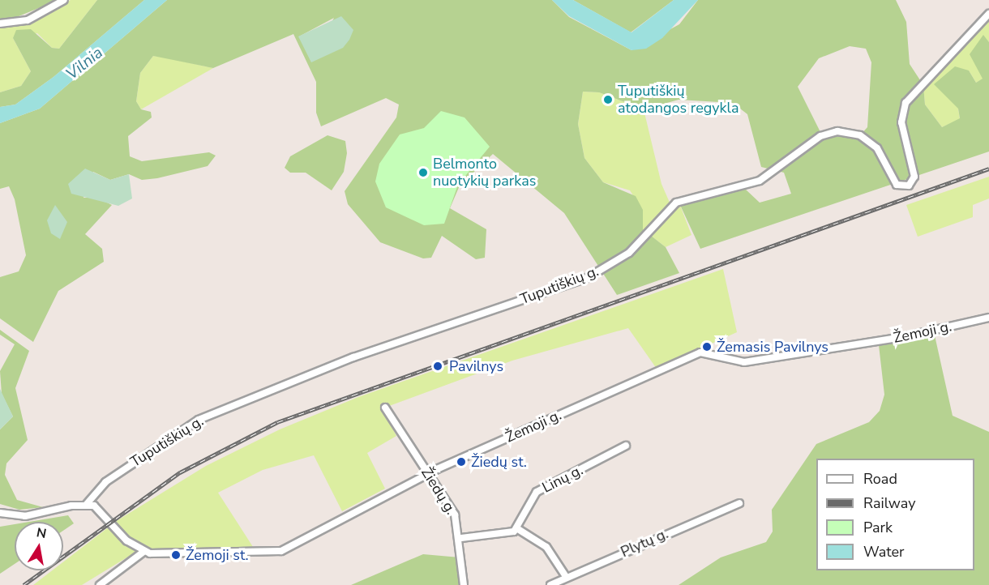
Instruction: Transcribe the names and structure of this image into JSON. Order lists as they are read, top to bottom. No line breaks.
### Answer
{"streets":{"street":["Tuputiškių g.","Žemoji g.","Linų g.","Žiedų g.","Plytų g."]},"crossings":[["Žemoji g.","Žiedų g."]],"water":["Vilnia"],"places":["Tuputiškių atodangos regykla","Belmonto nuotykių parkas","Žemasis Pavilnys","Pavilnys","Žiedų st.","Žemoji st."],"legend":["Road","Railway","Park","Water"],"north":"top"}
